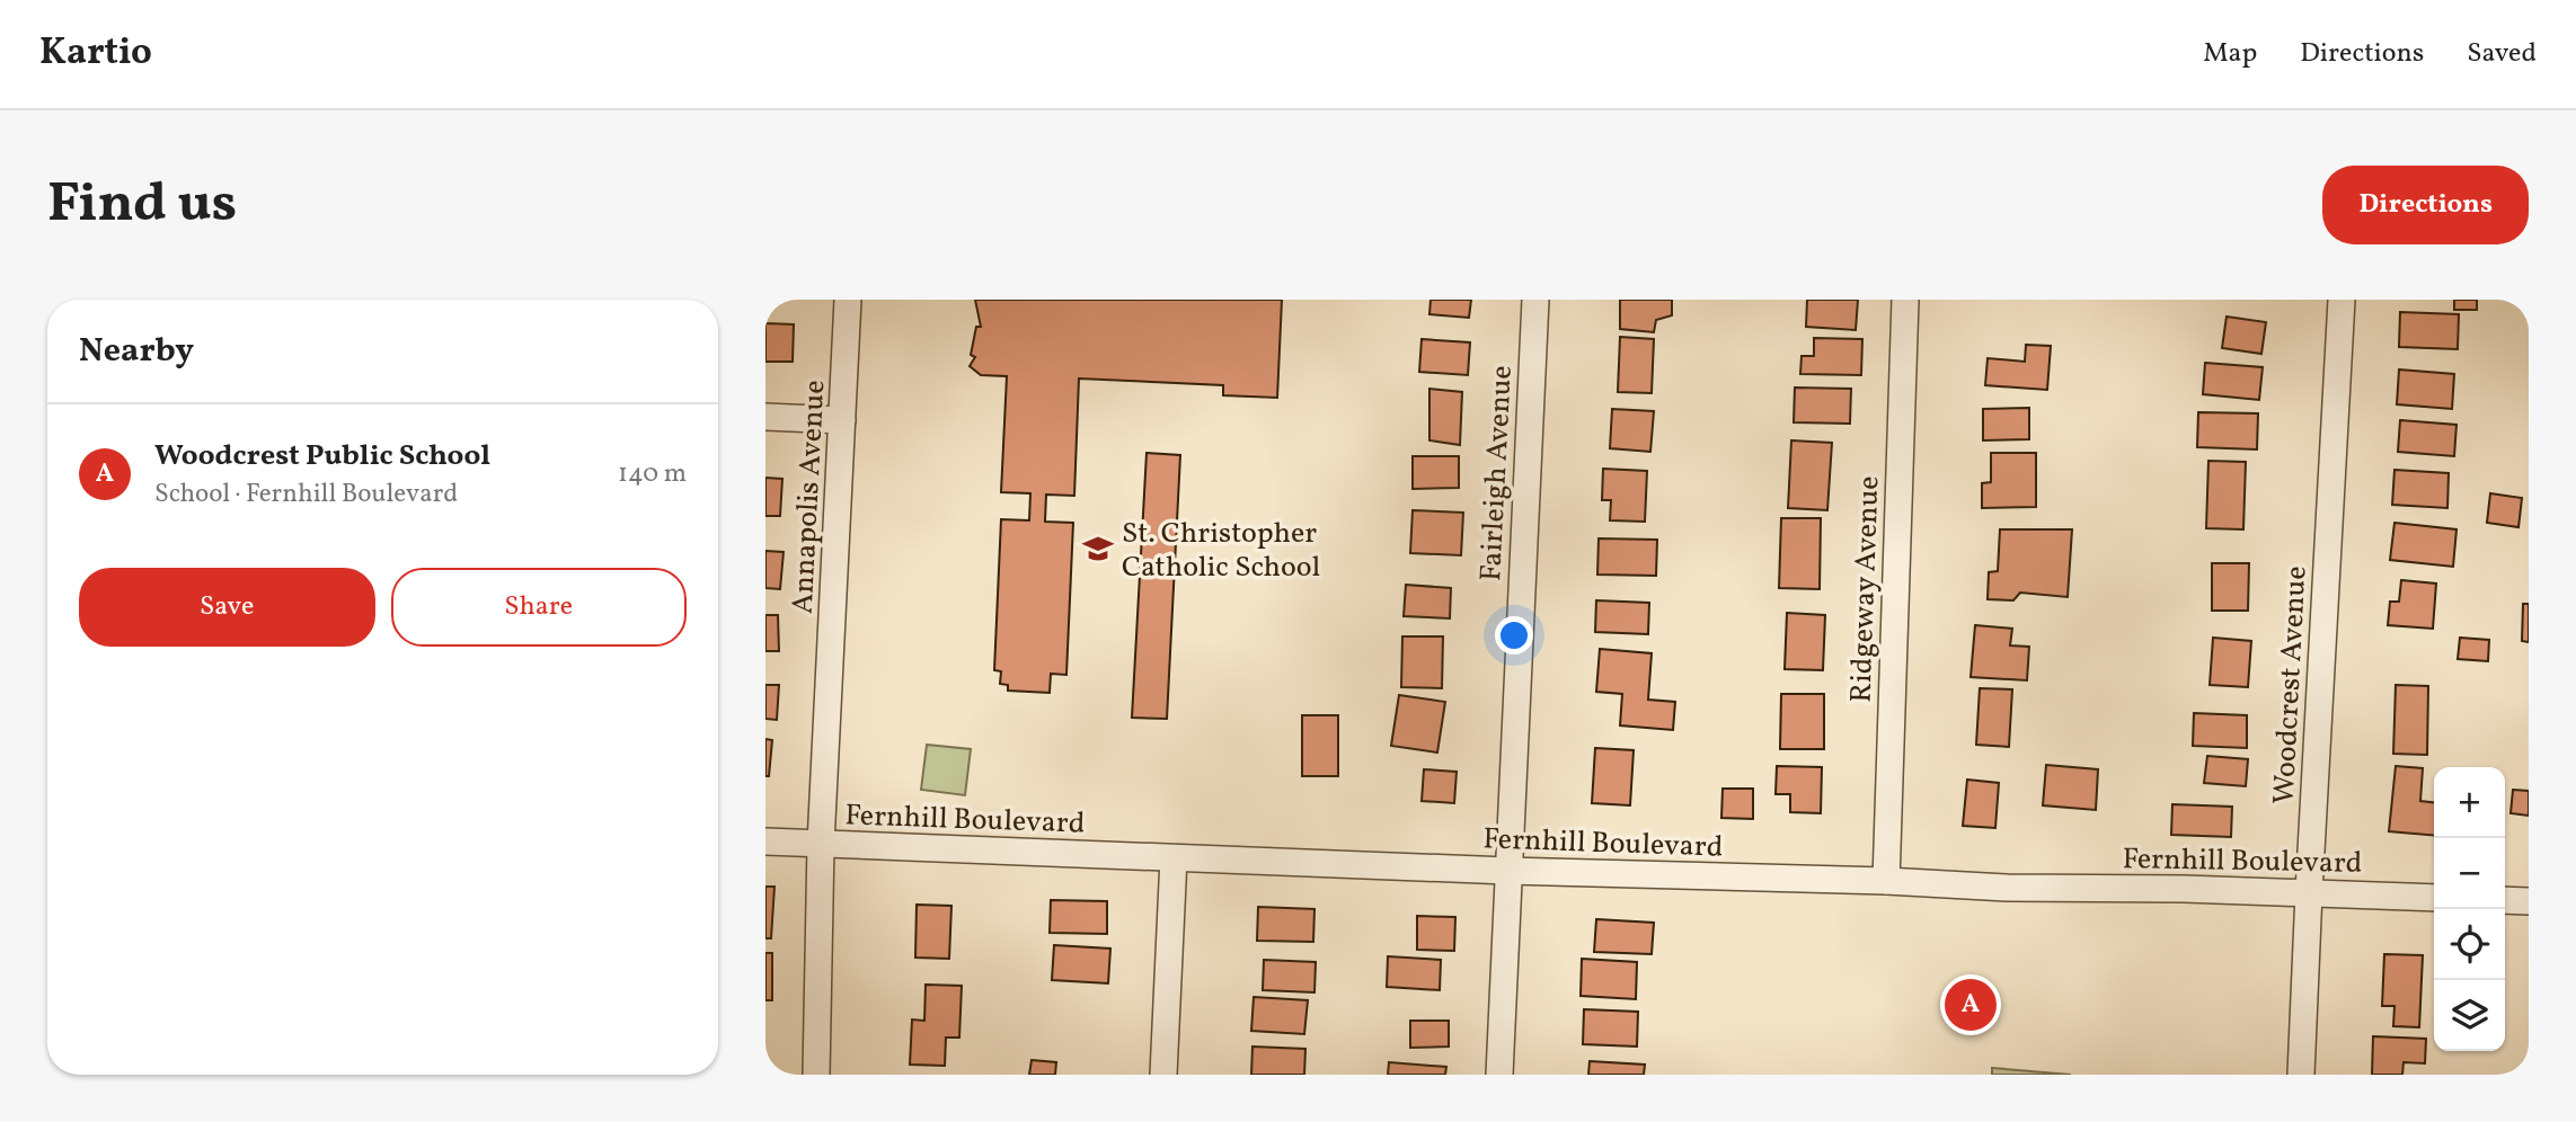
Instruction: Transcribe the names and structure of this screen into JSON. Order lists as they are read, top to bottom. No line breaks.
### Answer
{"streets":{"street":["Fairleigh Avenue","Annapolis Avenue","Ridgeway Avenue","Woodcrest Avenue","Fernhill Boulevard"]},"crossings":[["Fairleigh Avenue","Fernhill Boulevard"],["Annapolis Avenue","Fernhill Boulevard"],["Ridgeway Avenue","Fernhill Boulevard"],["Woodcrest Avenue","Fernhill Boulevard"]],"places":{"school or university":["St. Christopher Catholic School"]},"page":{"header":"Kartio","nav":["Map","Directions","Saved"],"buttons":["Directions",["Save","Share"]],"title":"Find us","heading":"Nearby","list":[{"mark":"A","name":"Woodcrest Public School","note":"School · Fernhill Boulevard","value":"140 m"}],"map_buttons":["+","−"],"pins":"A"}}
